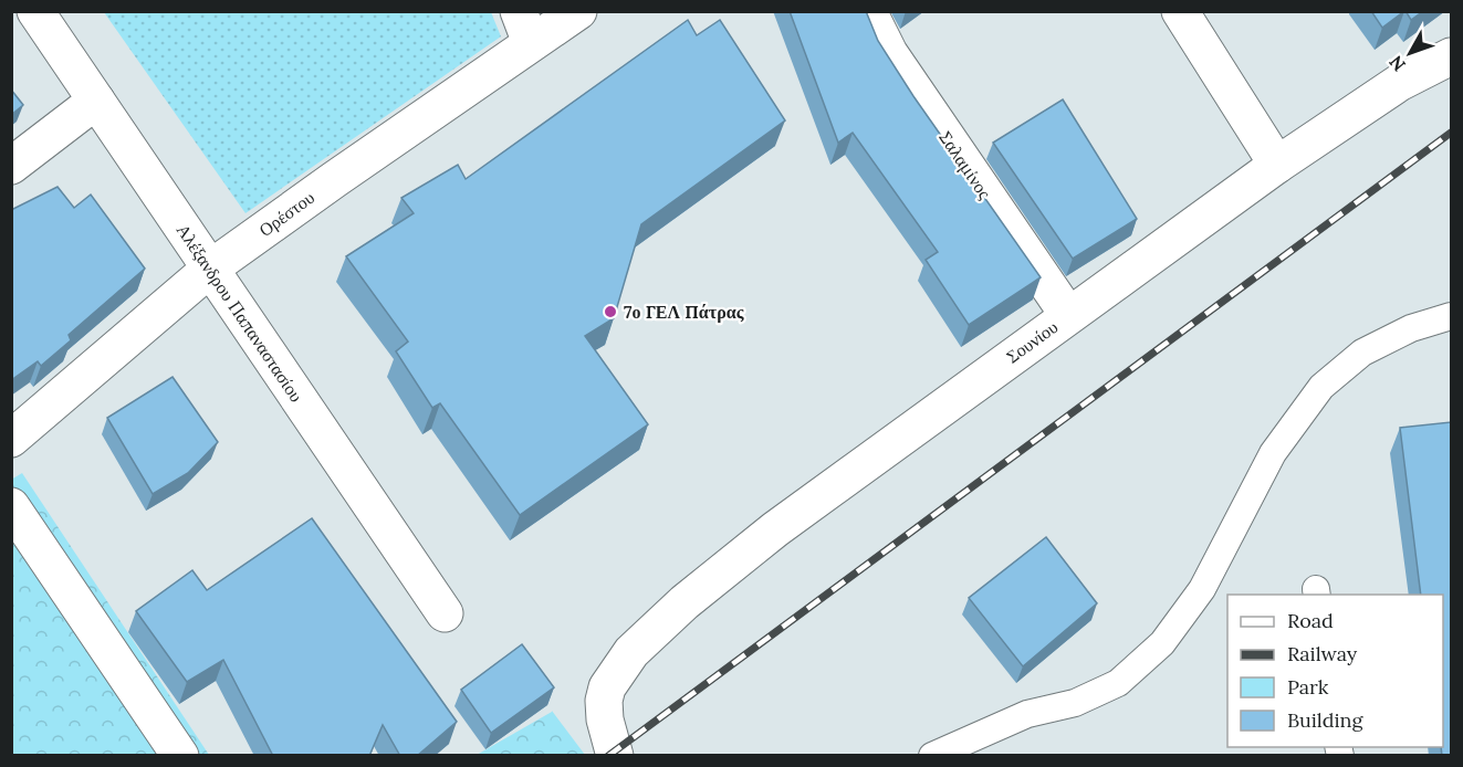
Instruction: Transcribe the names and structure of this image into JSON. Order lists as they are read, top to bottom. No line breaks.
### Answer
{"streets":{"street":["Σαλαμίνος","Ορέστου","Αλέξανδρου Παπαναστασίου","Σουνίου"]},"crossings":[["Σαλαμίνος","Σουνίου"],["Ορέστου","Αλέξανδρου Παπαναστασίου"]],"places":["7ο ΓΕΛ Πάτρας"],"legend":["Road","Railway","Park","Building"],"north":"bottom left"}
